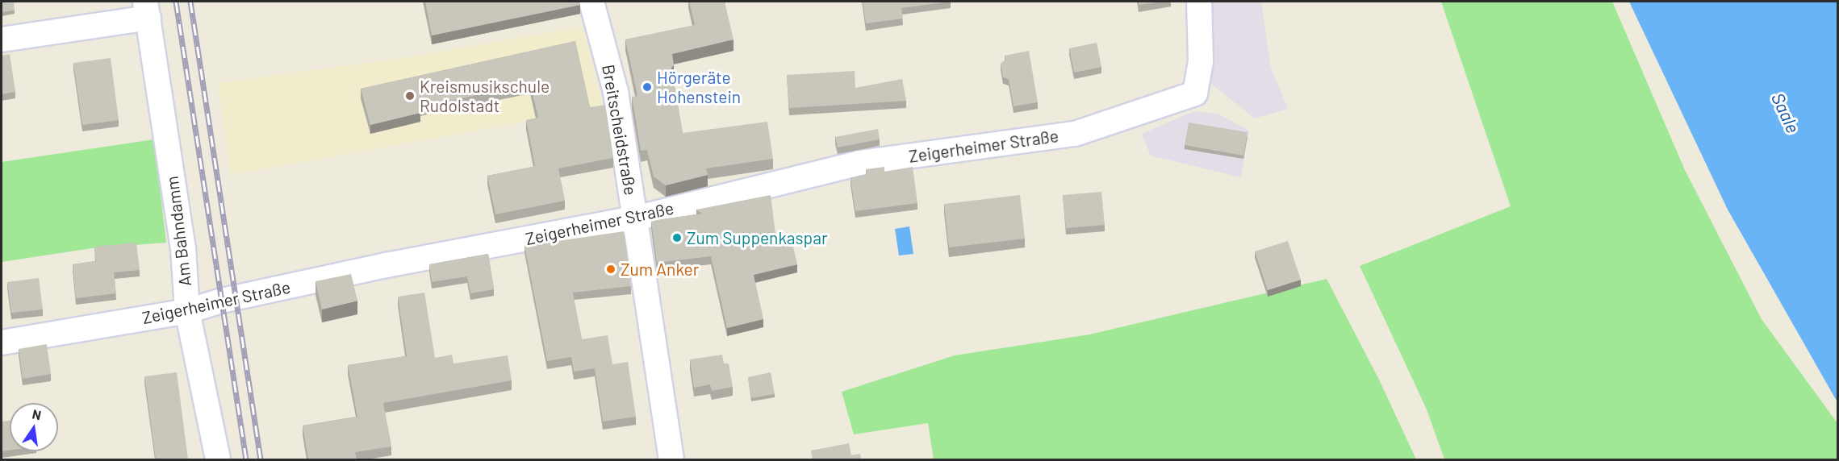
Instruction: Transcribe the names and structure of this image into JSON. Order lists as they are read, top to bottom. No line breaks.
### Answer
{"streets":{"street":["Breitscheidstraße","Zeigerheimer Straße","Am Bahndamm"]},"crossings":[["Breitscheidstraße","Zeigerheimer Straße"],["Zeigerheimer Straße","Am Bahndamm"]],"water":["Saale"],"places":["Hörgeräte Hohenstein","Kreismusikschule Rudolstadt","Zum Suppenkaspar","Zum Anker"],"north":"top"}
